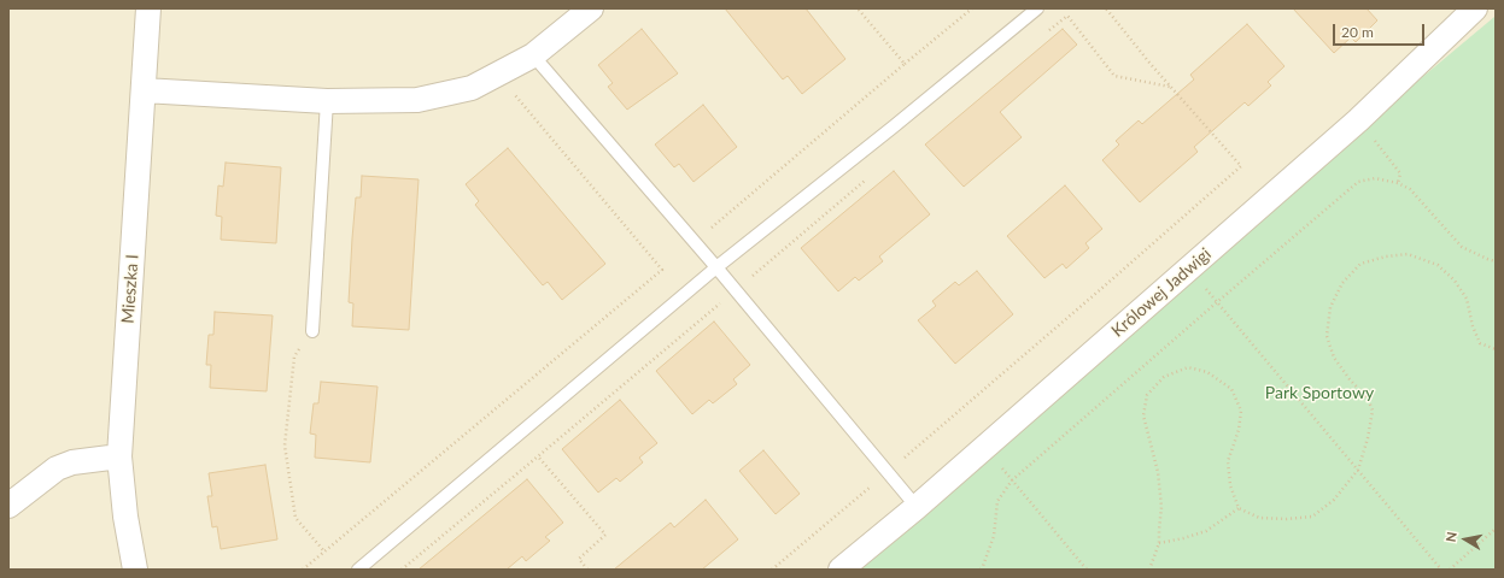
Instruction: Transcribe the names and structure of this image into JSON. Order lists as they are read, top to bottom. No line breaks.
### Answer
{"streets":{"street":["Mieszka I","Królowej Jadwigi"]},"parks":["Park Sportowy"],"scale_bar":"20 m","north":"left"}
